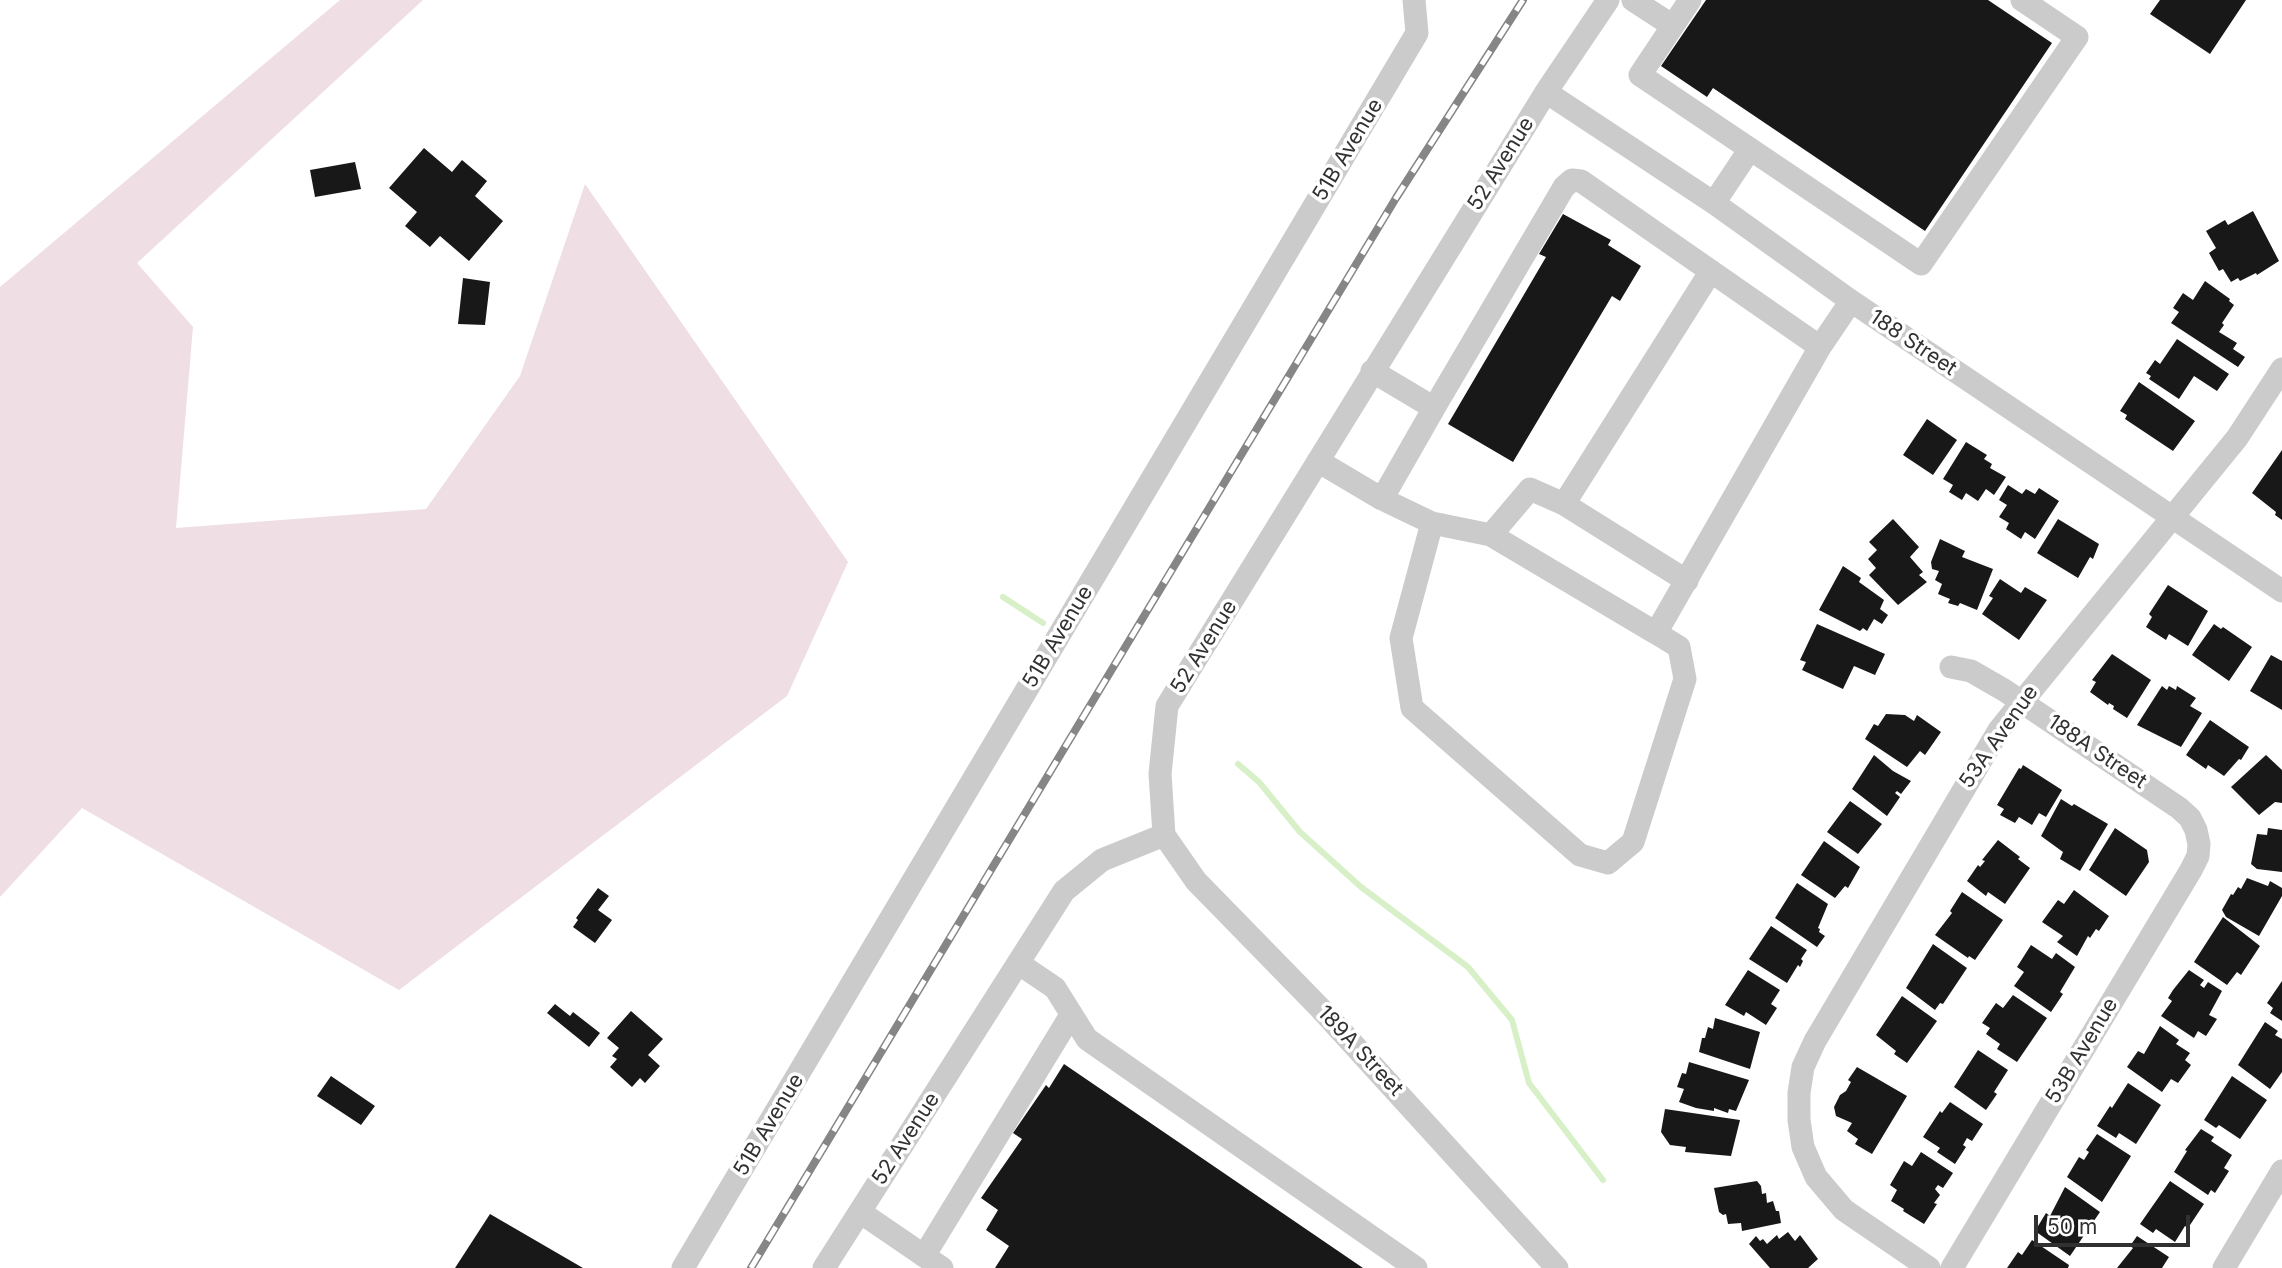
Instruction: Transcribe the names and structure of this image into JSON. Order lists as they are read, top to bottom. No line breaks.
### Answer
{"streets":{"street":["51B Avenue","52 Avenue","188 Street","53A Avenue","188A Street","189A Street","53B Avenue"]},"crossings":[["52 Avenue","188 Street"],["52 Avenue","189A Street"],["188 Street","53A Avenue"],["53A Avenue","188A Street"],["188A Street","53B Avenue"]],"scale_bar":"50 m"}
